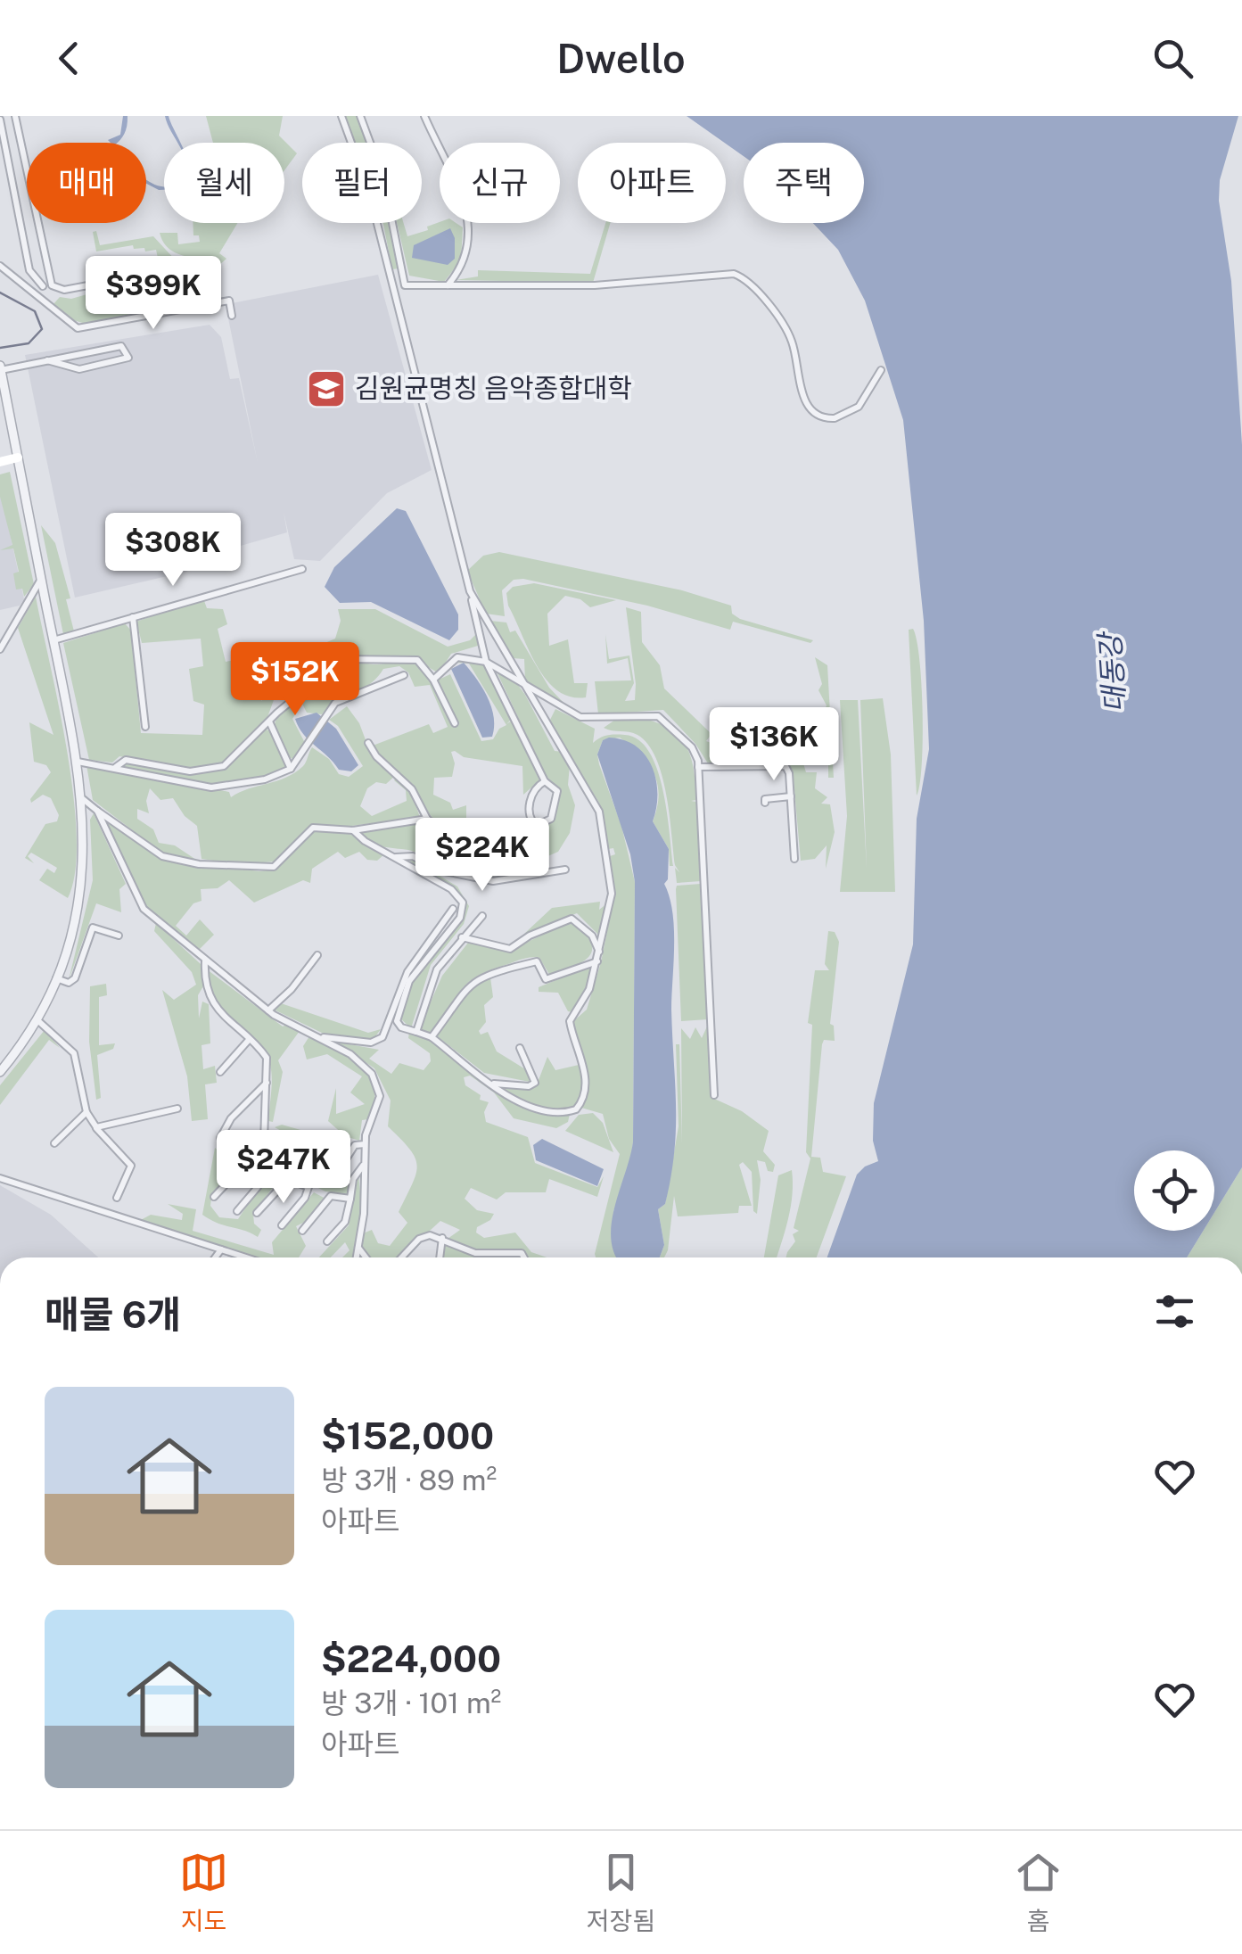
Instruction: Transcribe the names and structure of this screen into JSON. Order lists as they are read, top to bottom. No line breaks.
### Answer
{"water":["대동강"],"places":{"school or university":["김원균명칭 음악종합대학"]},"page":{"header":"Dwello","chip":["매매","월세","필터","신규","아파트","주택"],"price":["$399K","$308K","$152K","$136K","$224K","$247K"],"heading":"매물 6개","list":[{"name":"$152,000","note":"방 3개 · 89 m² · 아파트"},{"name":"$224,000","note":"방 3개 · 101 m² · 아파트"}],"tabs":["지도","저장됨","홈"]}}
